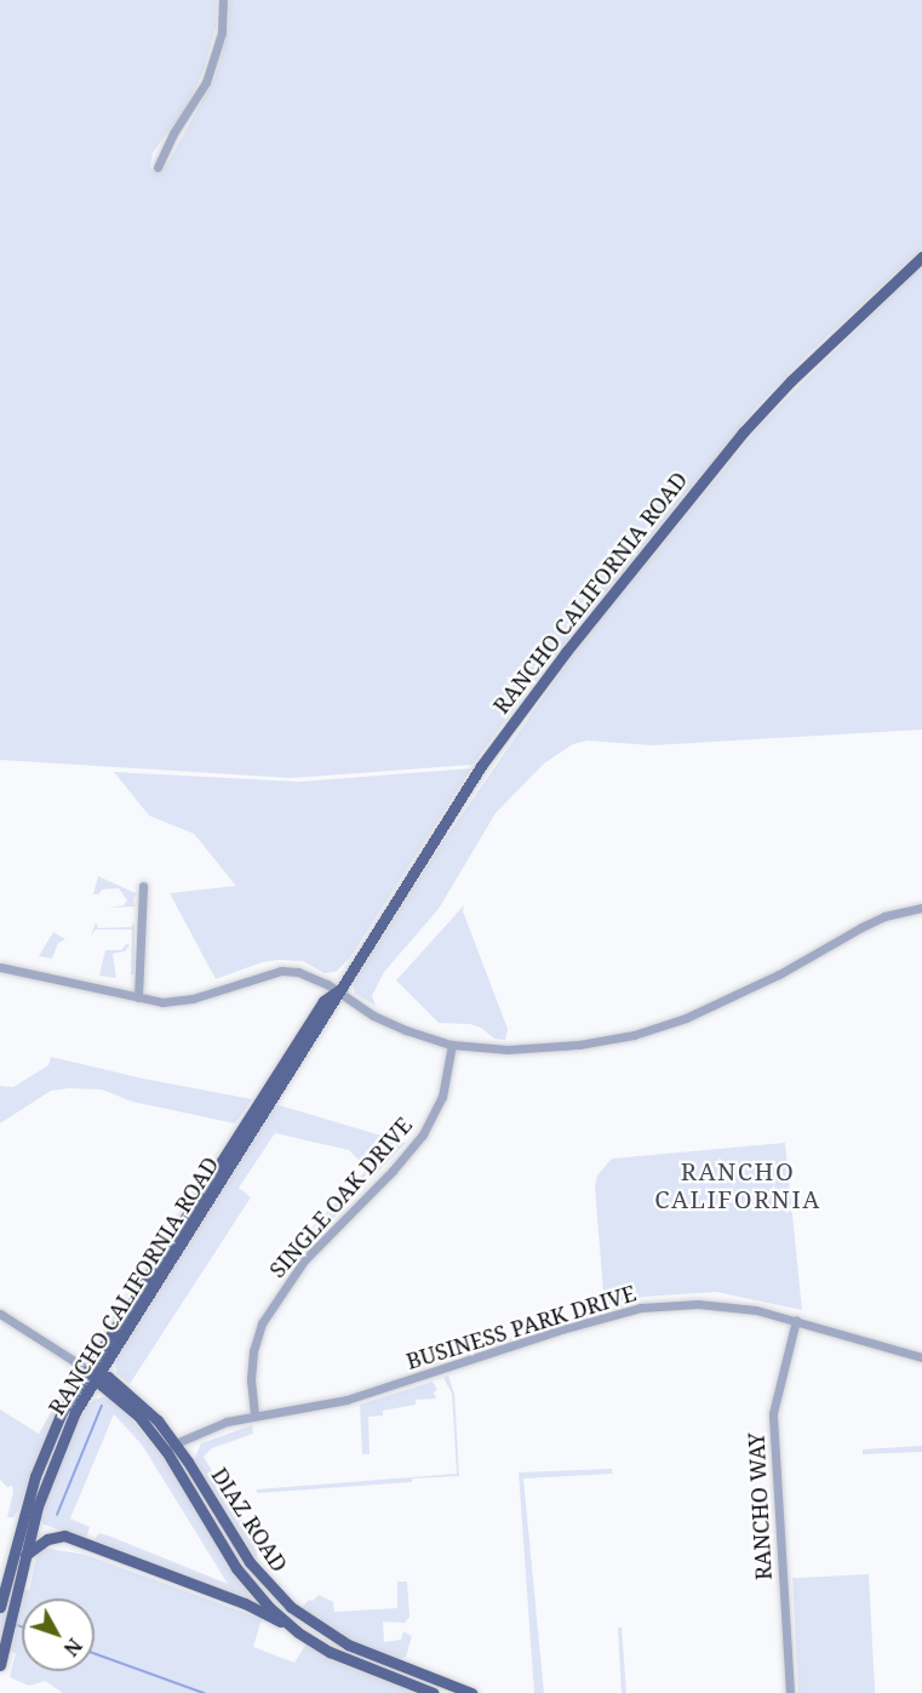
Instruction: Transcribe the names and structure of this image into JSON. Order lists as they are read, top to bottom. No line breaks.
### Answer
{"streets":{"main road":["RANCHO CALIFORNIA ROAD","DIAZ ROAD"],"street":["SINGLE OAK DRIVE","BUSINESS PARK DRIVE","RANCHO WAY"]},"crossings":[["RANCHO CALIFORNIA ROAD","DIAZ ROAD"],["SINGLE OAK DRIVE","BUSINESS PARK DRIVE"],["BUSINESS PARK DRIVE","RANCHO WAY"],["BUSINESS PARK DRIVE","DIAZ ROAD"]],"districts":["RANCHO CALIFORNIA"],"north":"bottom right"}
